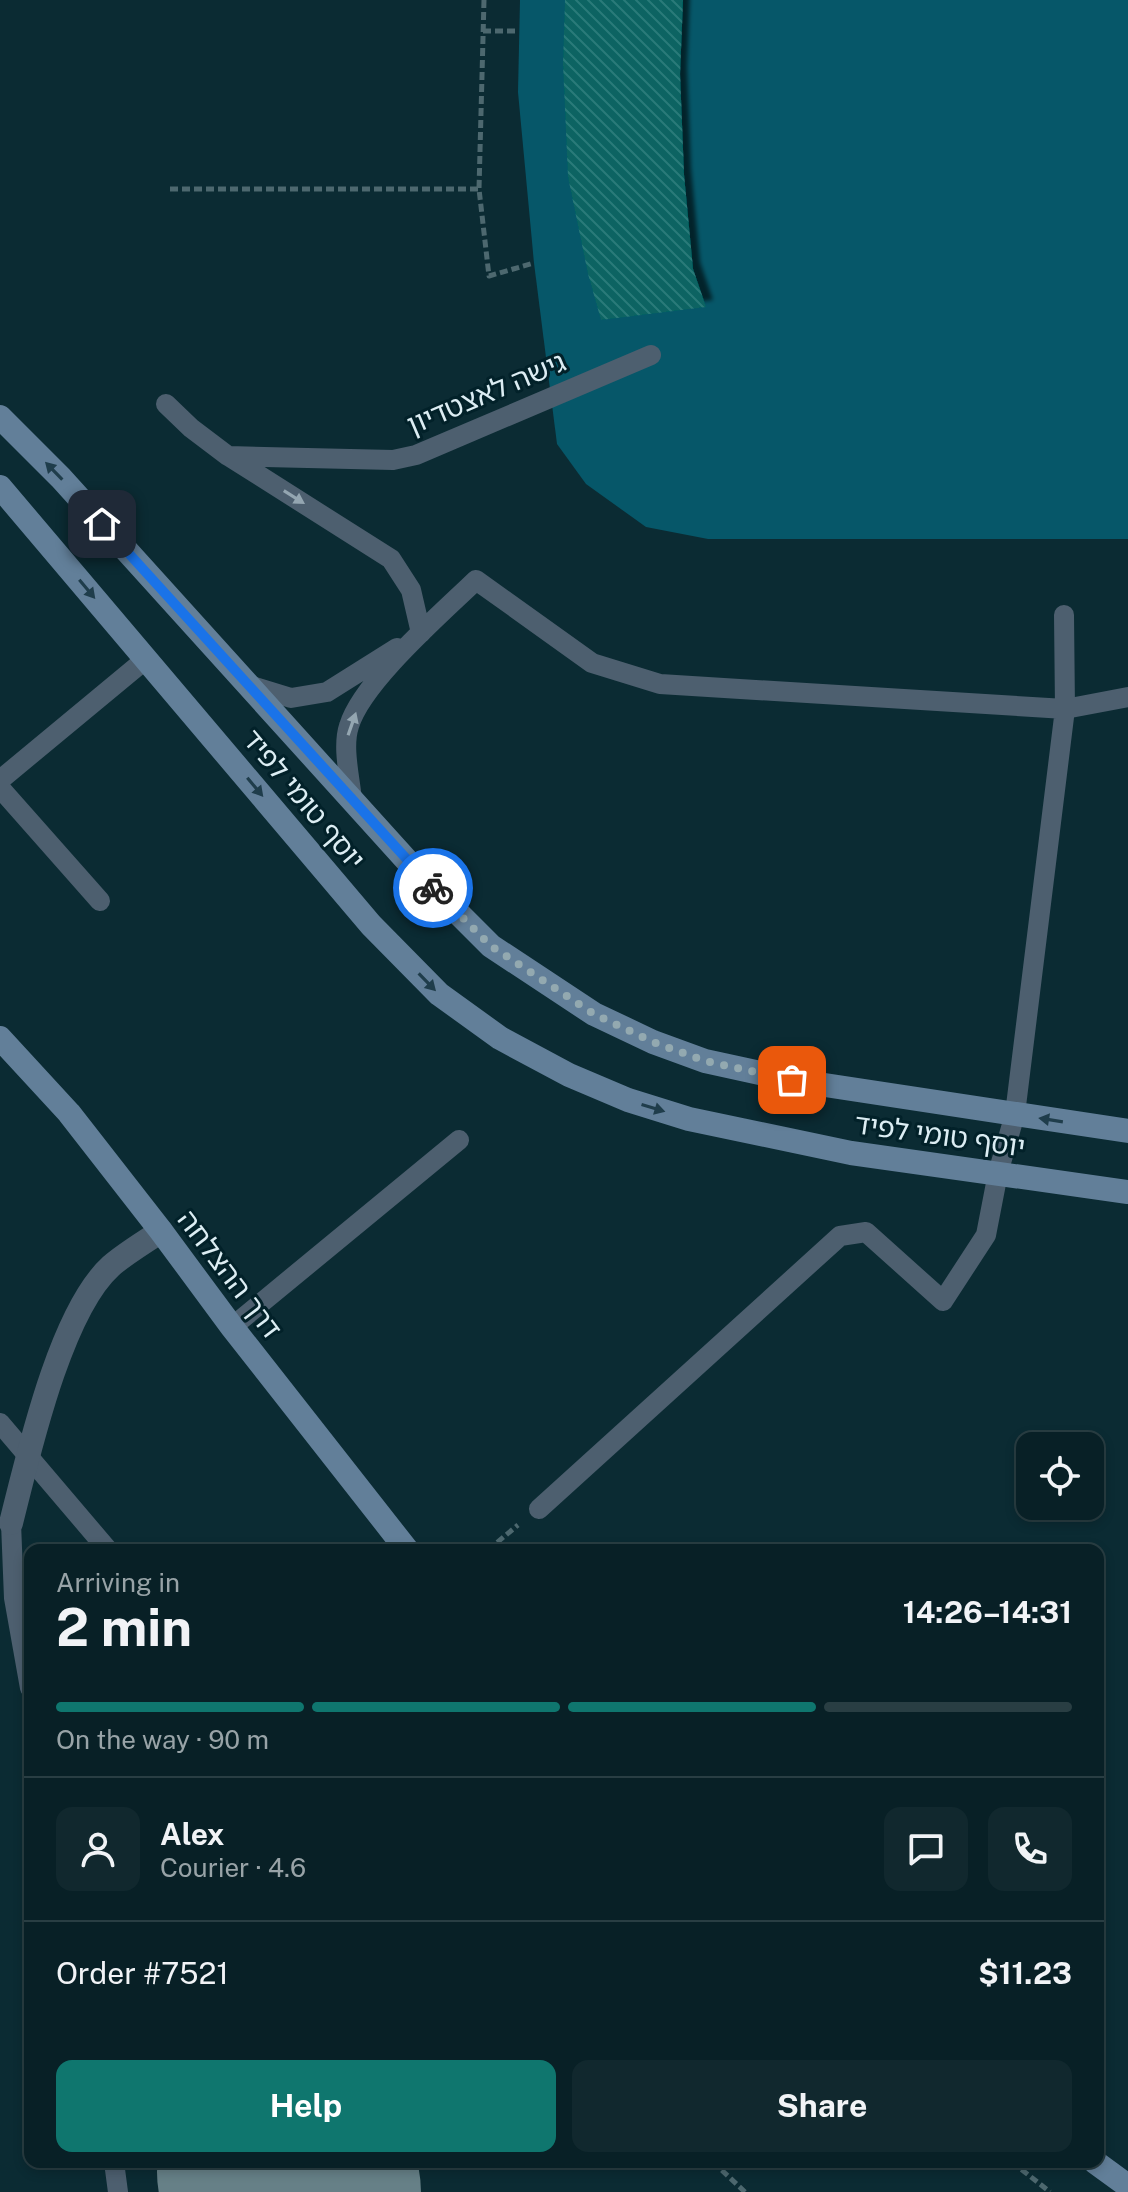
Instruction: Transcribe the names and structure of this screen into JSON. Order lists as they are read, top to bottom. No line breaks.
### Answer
{"streets":{"street":["יוסף טומי לפיד","דרך ההצלחה"],"lane":["גישה לאצטדיון"]},"page":{"heading":["2 min","Arriving in","14:26–14:31"],"panel":["Alex","Courier · 4.6","Order #7521","$11.23"],"bar":"On the way · 90 m","buttons":["Help","Share"]}}
